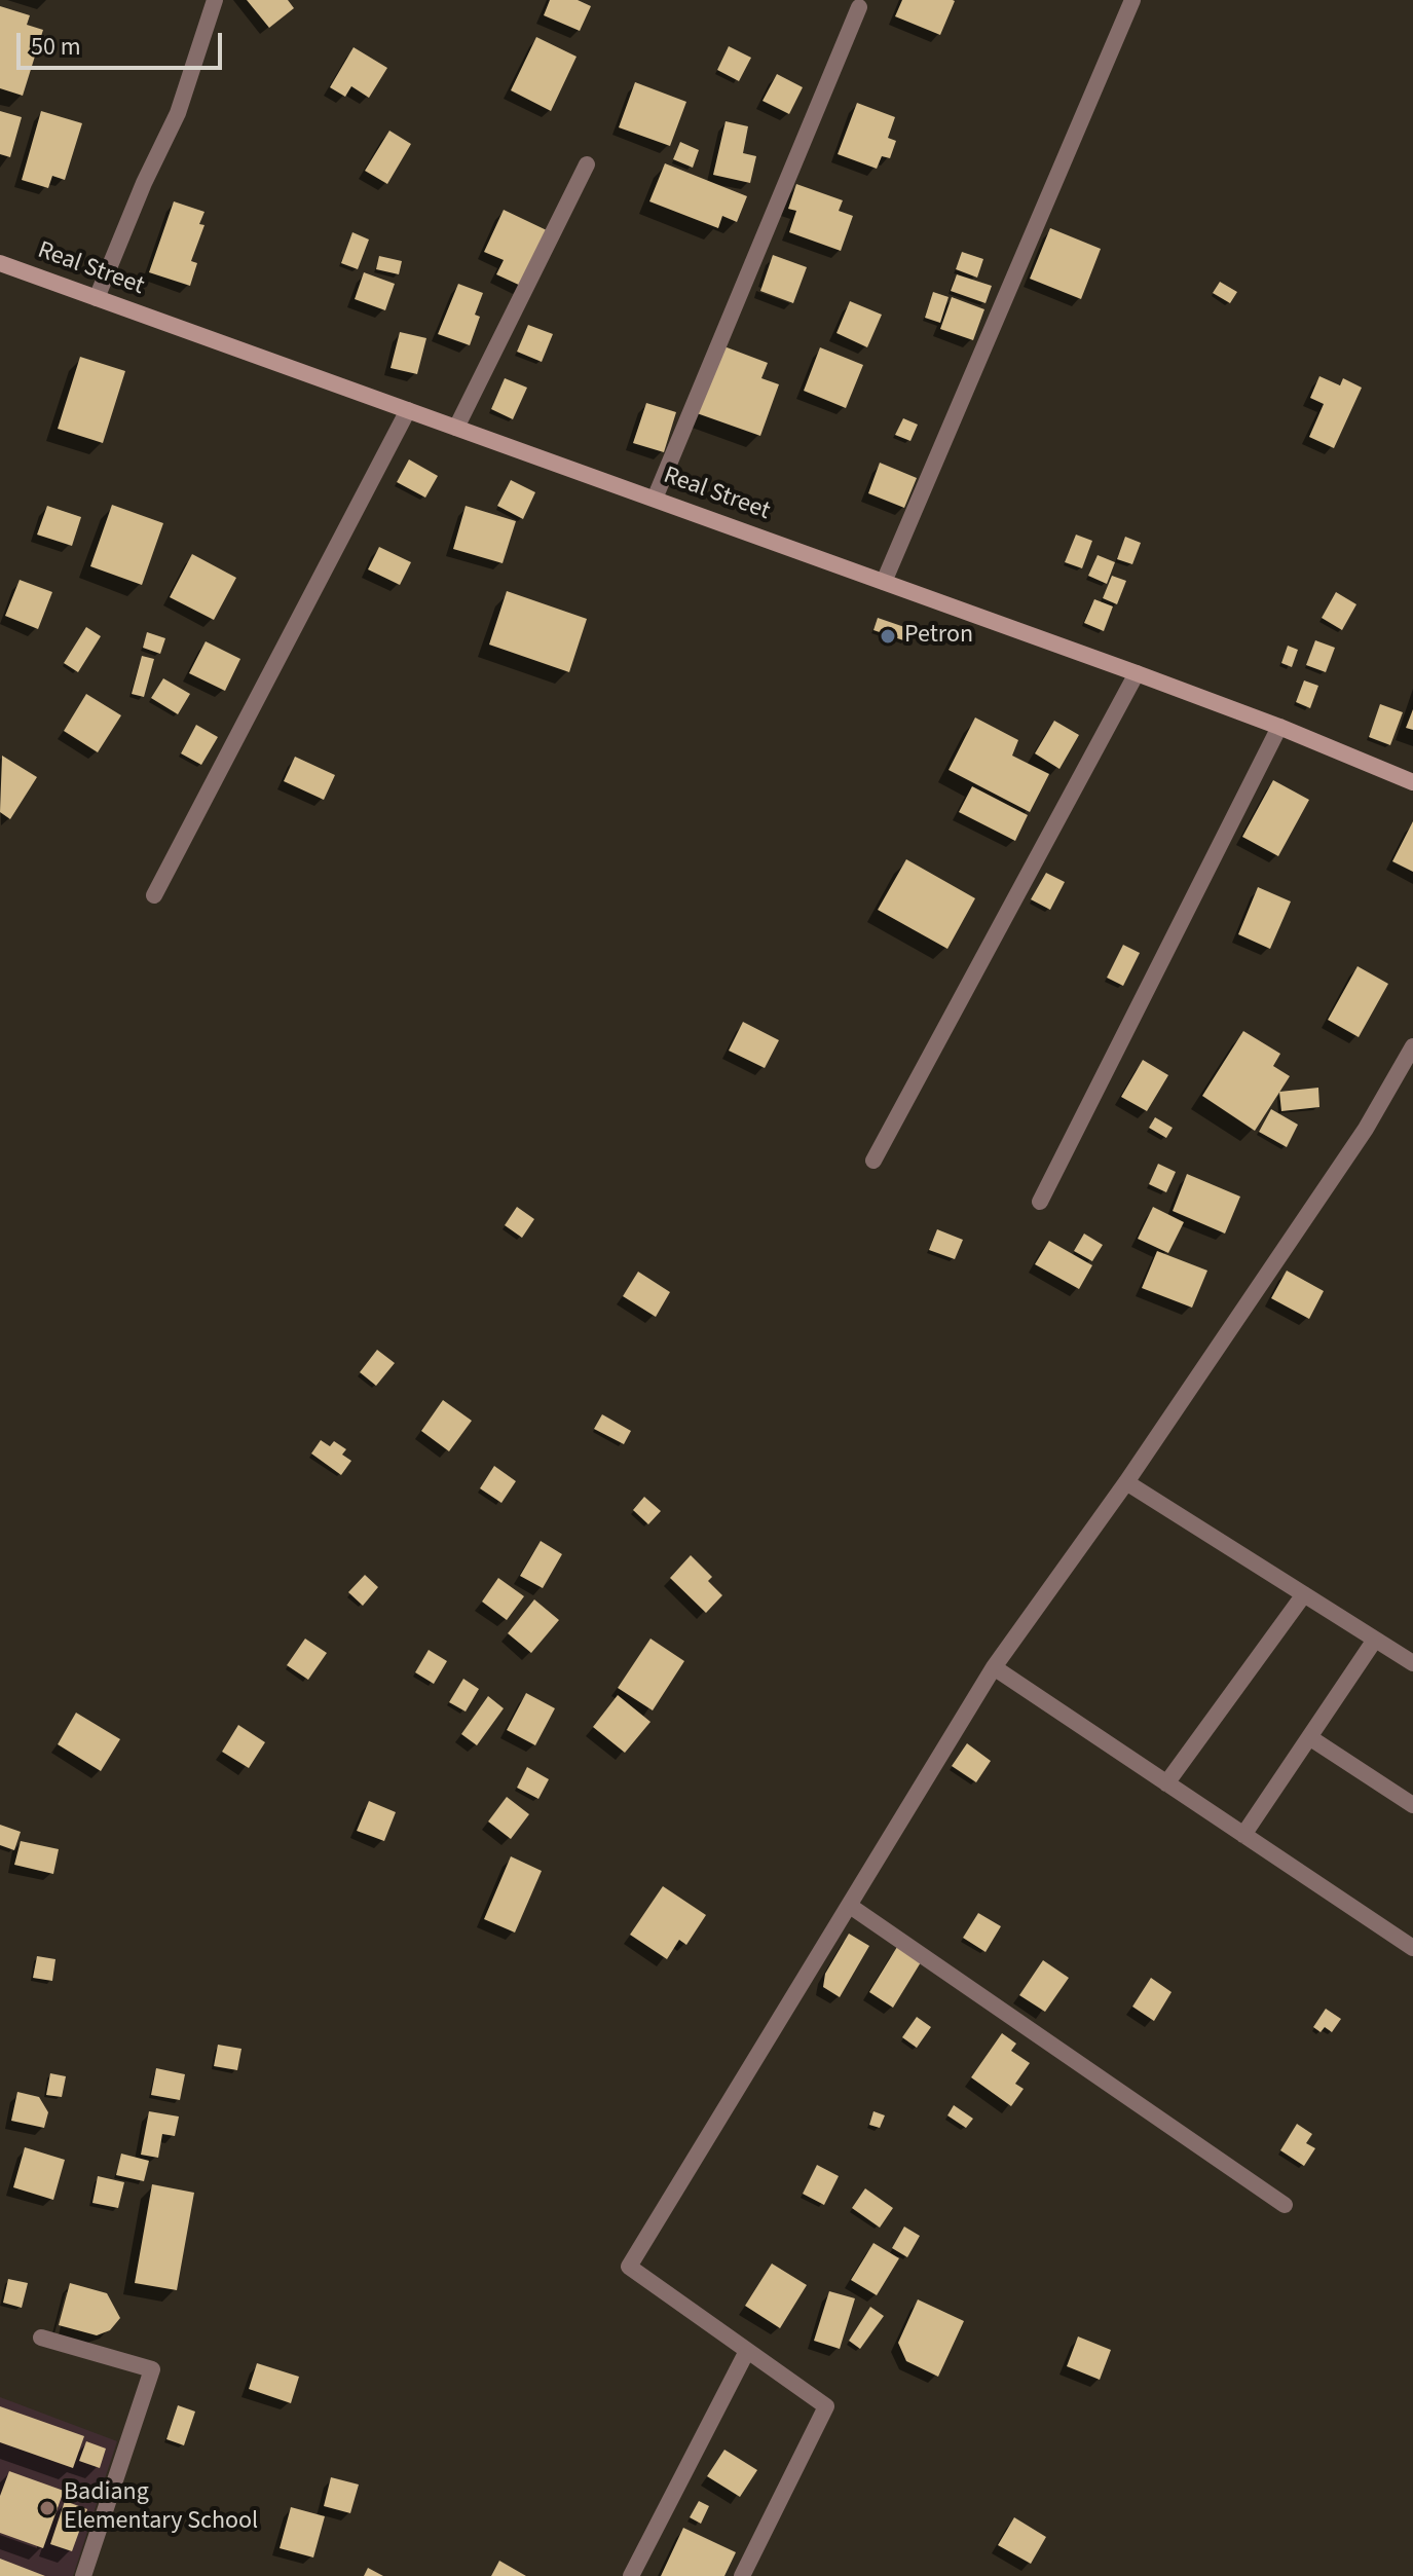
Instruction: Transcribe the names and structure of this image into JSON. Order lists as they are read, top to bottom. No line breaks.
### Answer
{"streets":{"main road":["Real Street"]},"places":["Petron","Badiang Elementary School"],"scale_bar":"50 m"}
